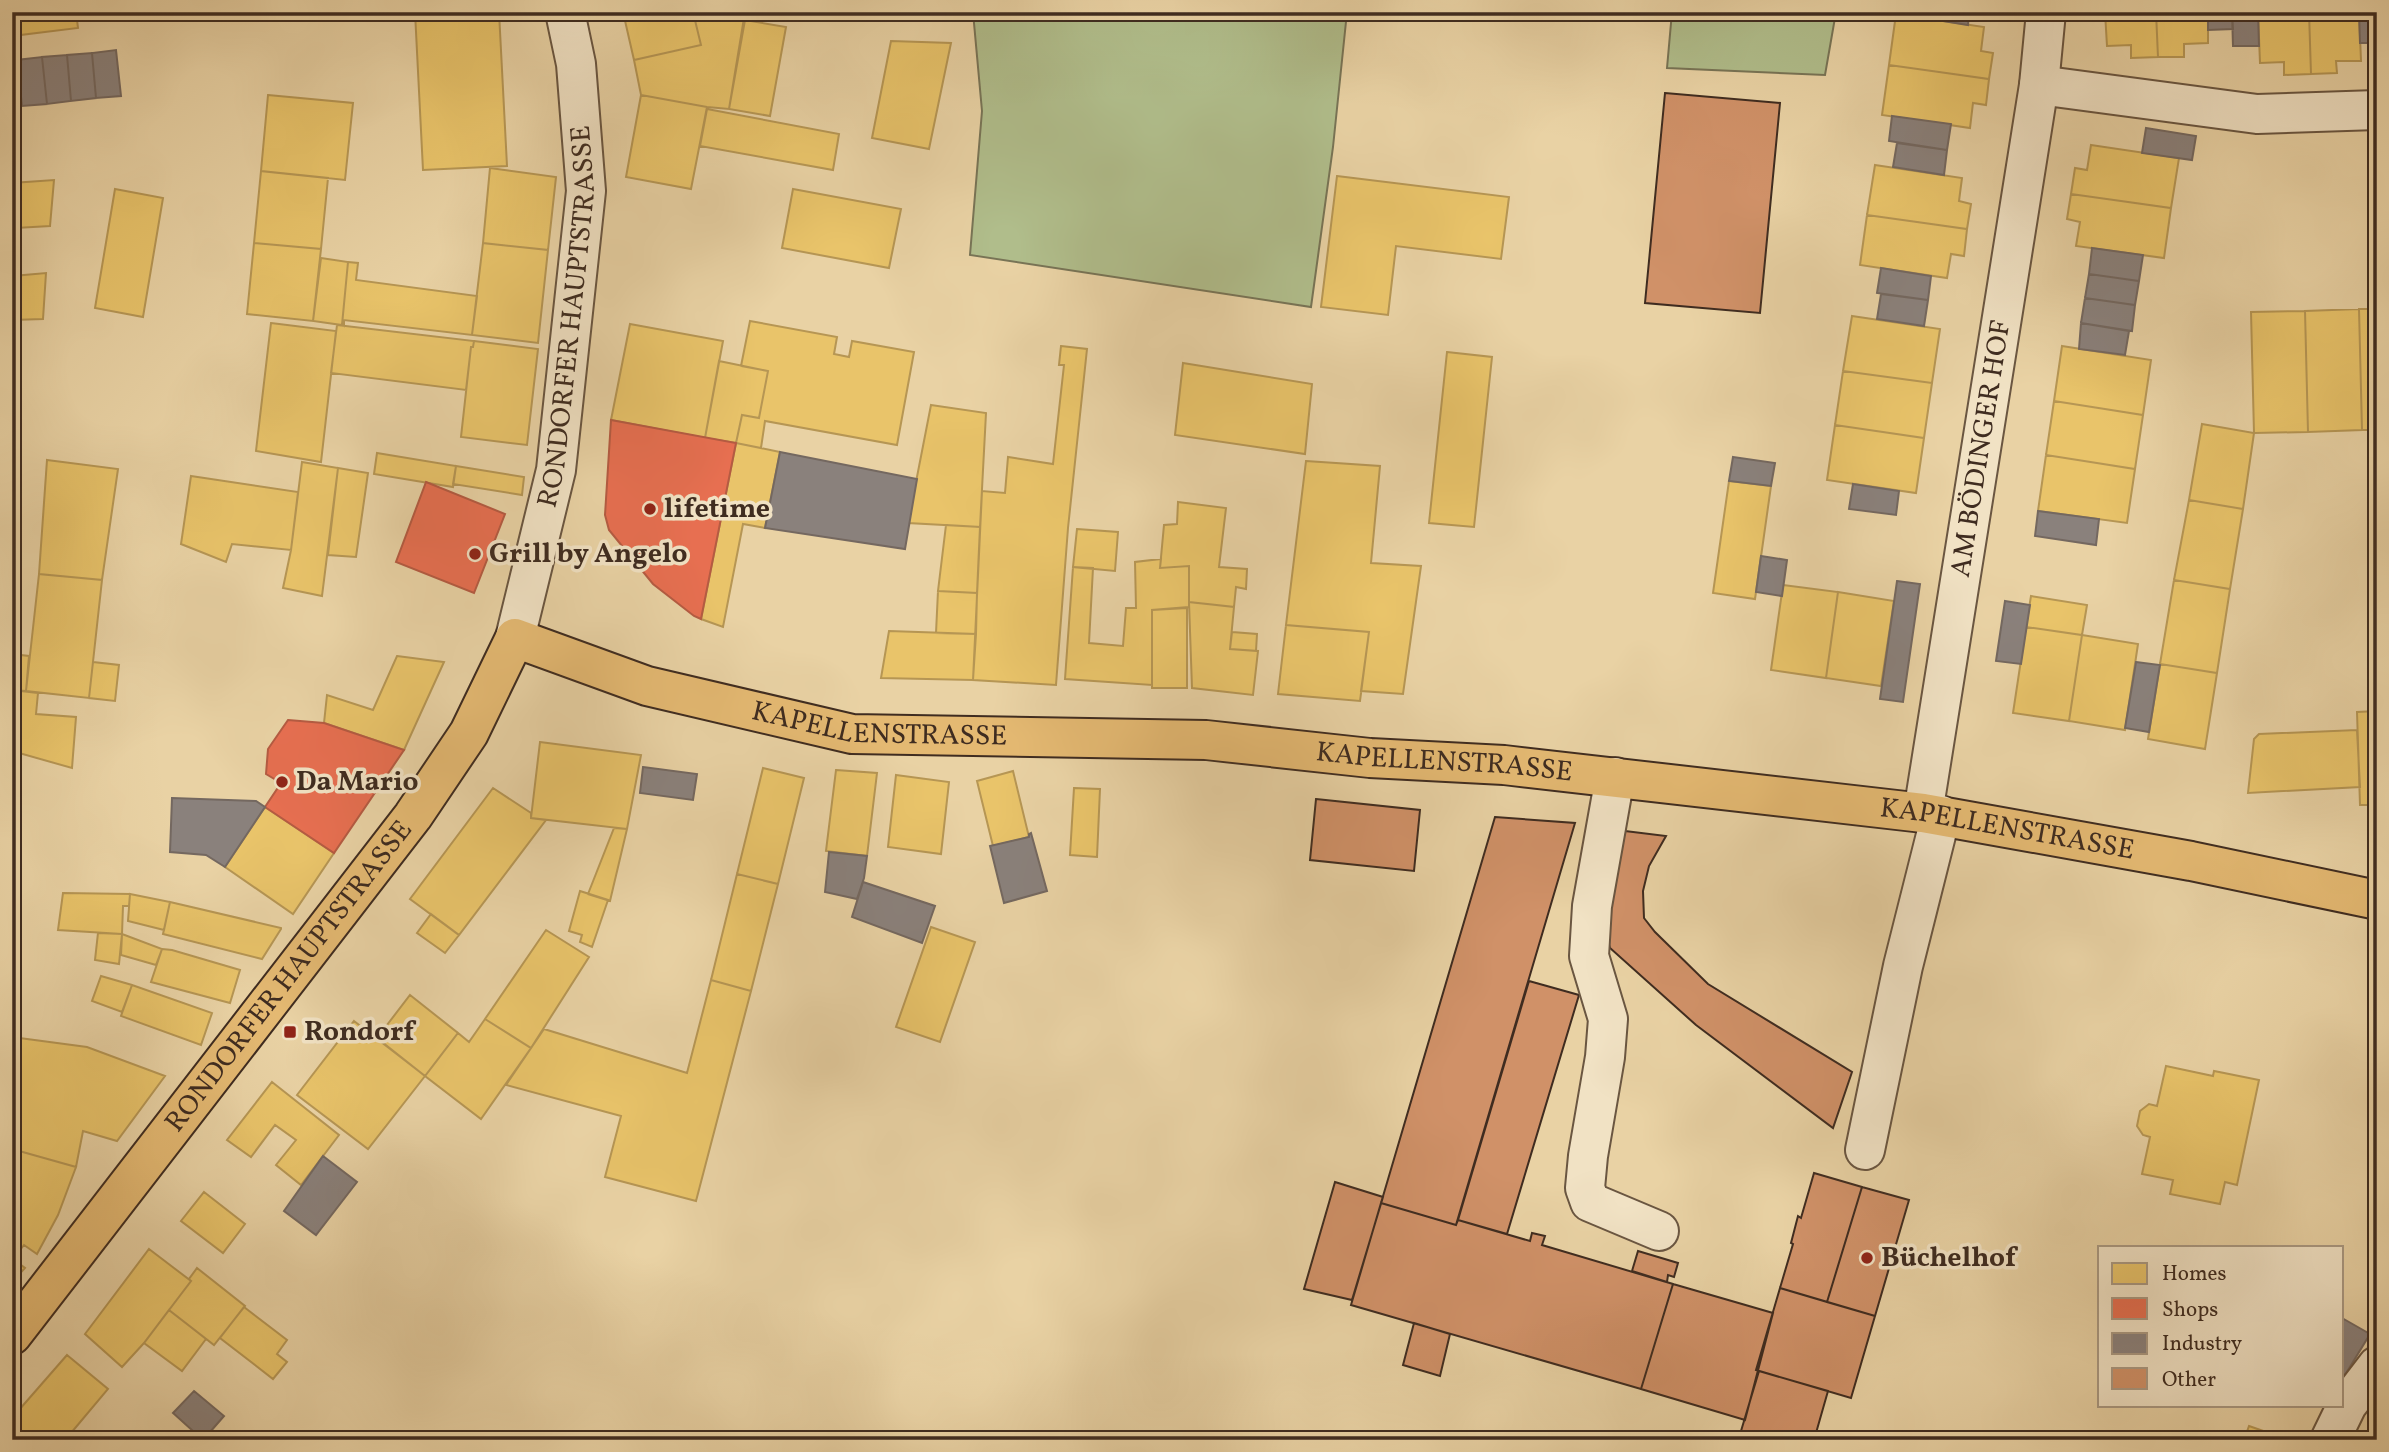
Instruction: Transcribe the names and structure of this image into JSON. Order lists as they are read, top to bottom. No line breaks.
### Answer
{"streets":{"main road":["RONDORFER HAUPTSTRASSE","KAPELLENSTRASSE"],"street":["AM BÖDINGER HOF"]},"crossings":[["RONDORFER HAUPTSTRASSE","KAPELLENSTRASSE"],["AM BÖDINGER HOF","KAPELLENSTRASSE"]],"places":{"other":["lifetime","Grill by Angelo","Da Mario","Büchelhof"],"transit":["Rondorf"]},"legend":["Homes","Shops","Industry","Other"]}
